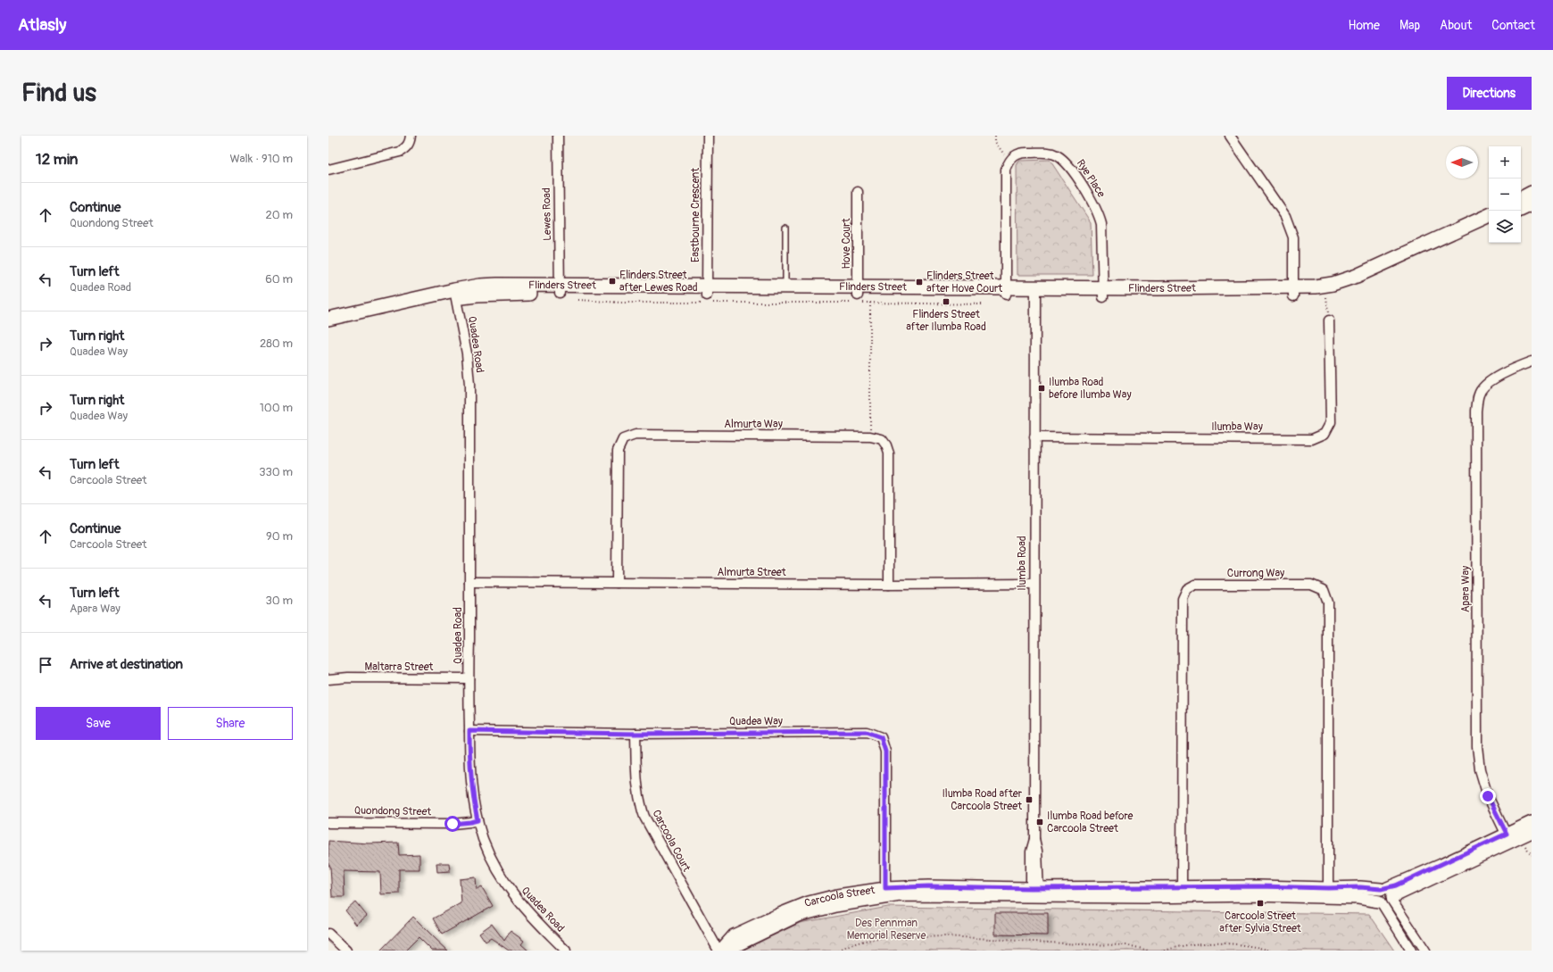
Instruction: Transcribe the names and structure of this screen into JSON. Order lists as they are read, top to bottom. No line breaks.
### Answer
{"streets":{"main road":["Flinders Street"],"street":["Rye Place","Lewes Road","Eastbourne Crescent","Hove Court","Quadea Road","Almurta Way","Ilumba Way","Ilumba Road","Almurta Street","Currong Way","Apara Way","Maltarra Street","Quadea Way","Quondong Street","Carcoola Court","Carcoola Street"]},"crossings":[["Rye Place","Flinders Street"],["Lewes Road","Flinders Street"],["Eastbourne Crescent","Flinders Street"],["Hove Court","Flinders Street"],["Flinders Street","Quadea Road"],["Flinders Street","Ilumba Road"],["Quadea Road","Almurta Street"],["Quadea Road","Maltarra Street"],["Quadea Road","Quadea Way"],["Quadea Road","Quondong Street"],["Almurta Way","Almurta Street"],["Ilumba Way","Ilumba Road"],["Ilumba Road","Almurta Street"],["Ilumba Road","Carcoola Street"],["Currong Way","Carcoola Street"],["Apara Way","Carcoola Street"],["Quadea Way","Carcoola Court"],["Quadea Way","Carcoola Street"],["Carcoola Court","Carcoola Street"]],"parks":["Des Pennman Memorial Reserve"],"places":{"transit":["Flinders Street after Lewes Road","Flinders Street after Hove Court","Flinders Street after Ilumba Road","Ilumba Road before Ilumba Way","Ilumba Road after Carcoola Street","Ilumba Road before Carcoola Street","Carcoola Street after Sylvia Street"]},"north":"left","page":{"header":"Atlasly","nav":["Home","Map","About","Contact"],"buttons":["Directions",["Save","Share"]],"title":"Find us","heading":["12 min","Walk · 910 m"],"map_buttons":["+","−"],"list":[["Continue","Quondong Street","20 m"],["Turn left","Quadea Road","60 m"],["Turn right","Quadea Way","280 m"],["Turn right","Quadea Way","100 m"],["Turn left","Carcoola Street","330 m"],["Continue","Carcoola Street","90 m"],["Turn left","Apara Way","30 m"],"Arrive at destination"]}}
